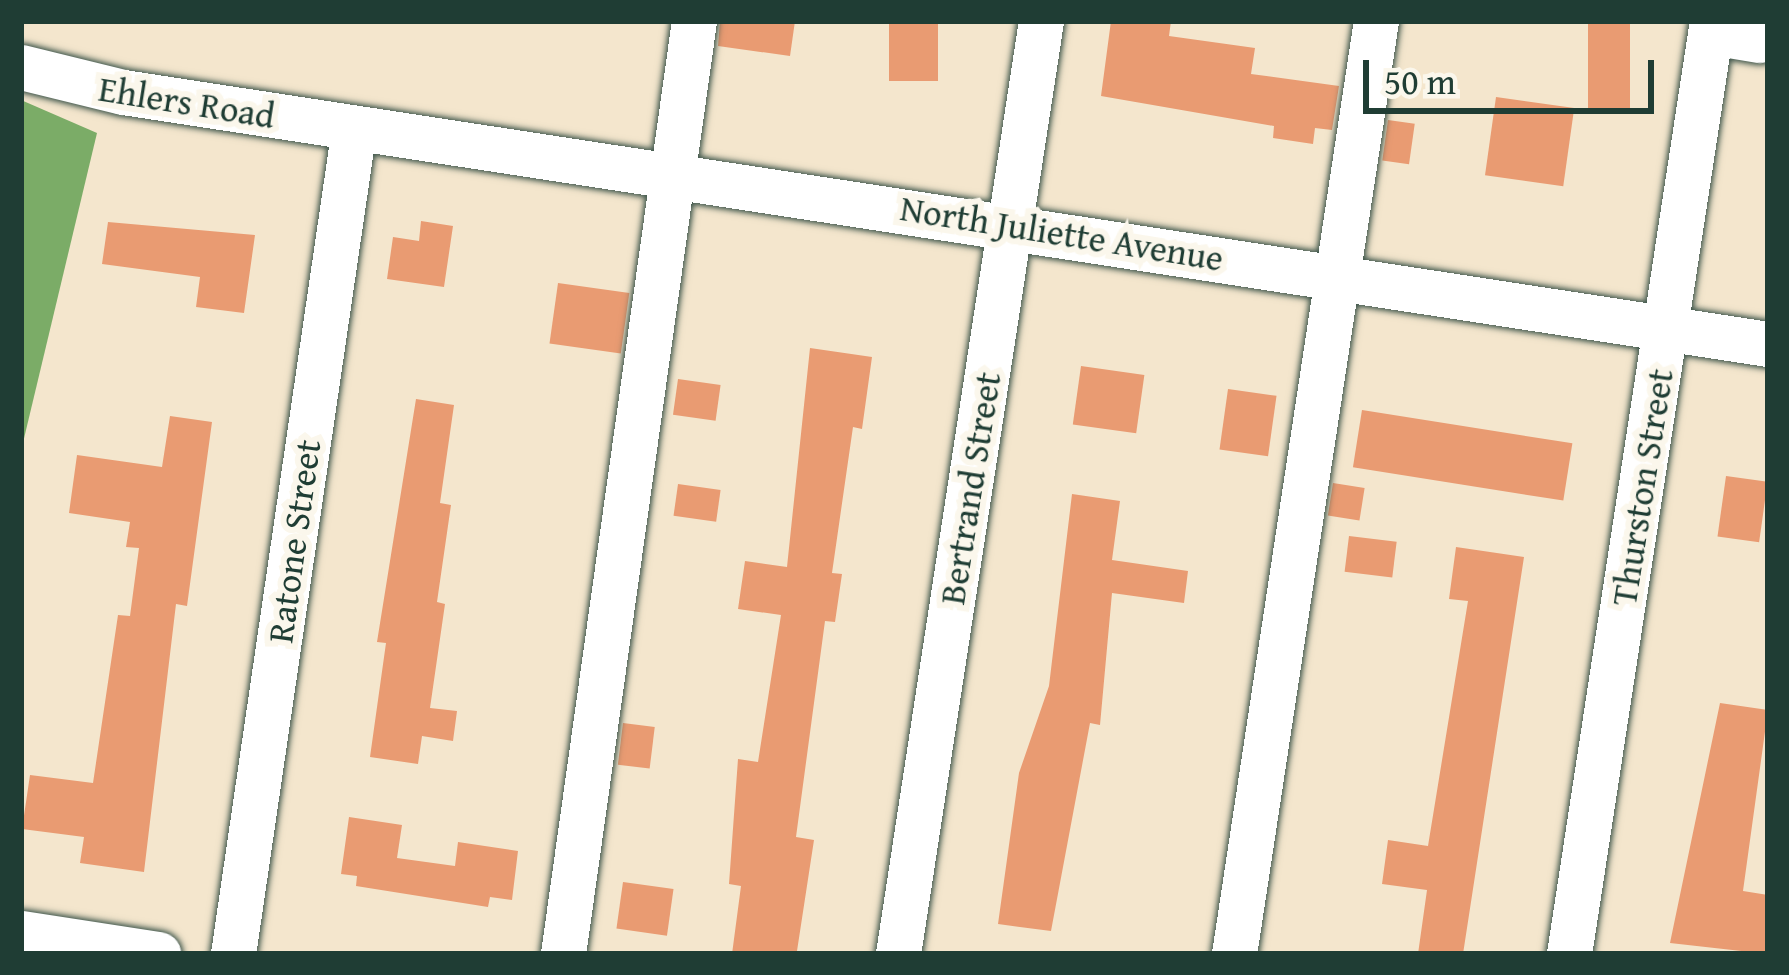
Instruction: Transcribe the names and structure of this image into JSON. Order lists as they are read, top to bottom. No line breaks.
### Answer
{"streets":{"street":["Ehlers Road","North Juliette Avenue","Thurston Street","Bertrand Street","Ratone Street"]},"crossings":[["Ehlers Road","North Juliette Avenue"],["Ehlers Road","Ratone Street"],["North Juliette Avenue","Thurston Street"],["North Juliette Avenue","Bertrand Street"],["North Juliette Avenue","Ratone Street"]],"scale_bar":"50 m"}
